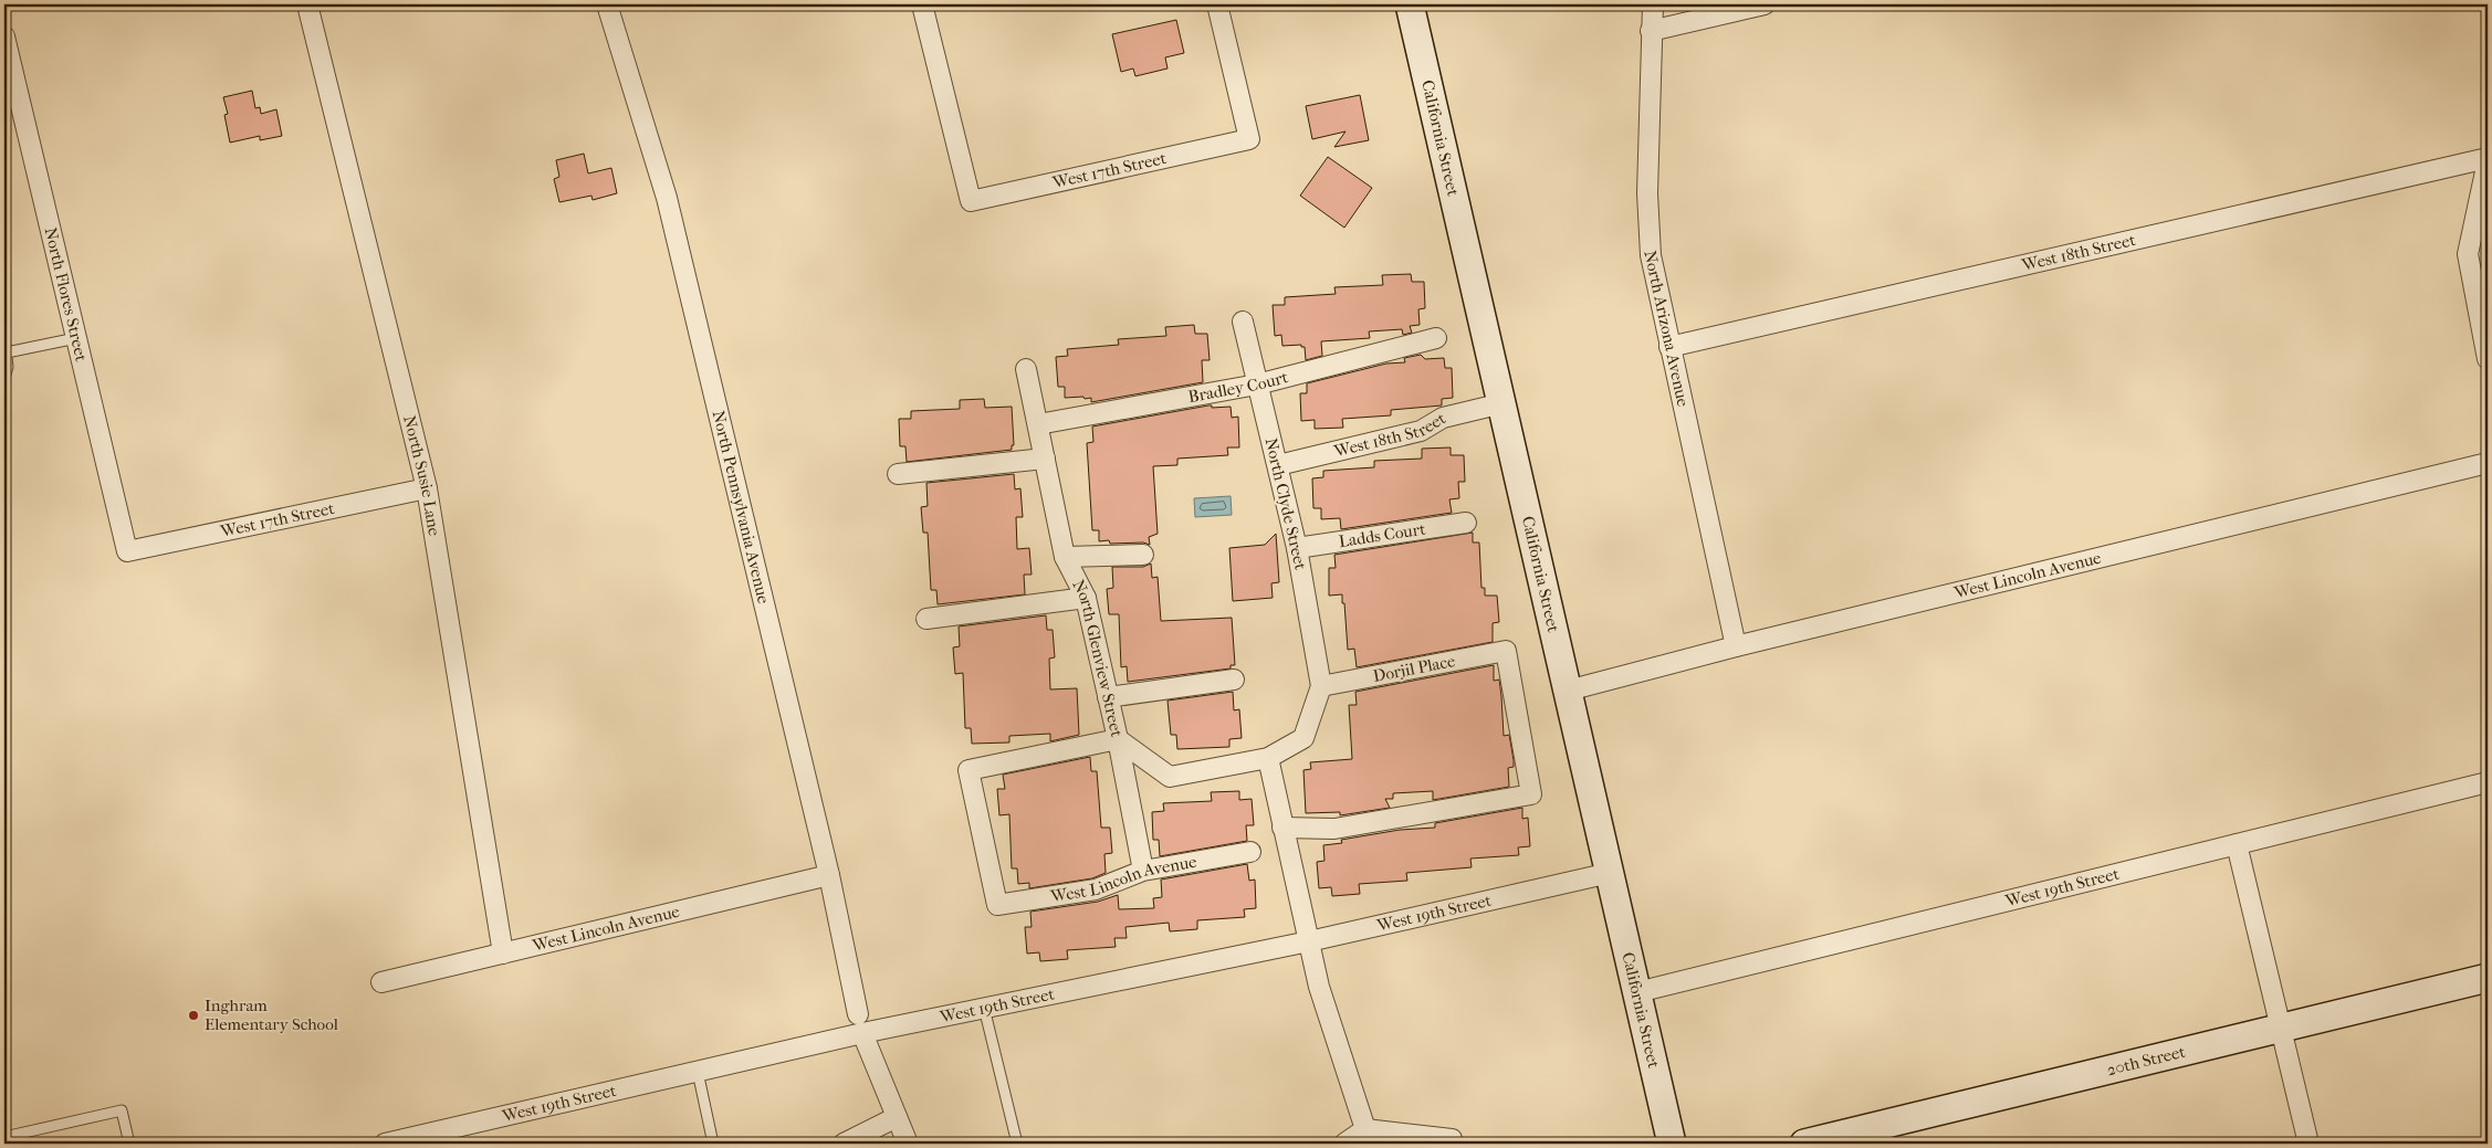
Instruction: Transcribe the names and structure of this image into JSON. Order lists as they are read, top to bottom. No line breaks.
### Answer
{"streets":{"street":["California Street","West 17th Street","West 18th Street","North Flores Street","North Arizona Avenue","Bradley Court","North Susie Lane","North Clyde Street","North Pennsylvania Avenue","Ladds Court","West Lincoln Avenue","North Glenview Street","Dorjil Place","West 19th Street","20th Street"]},"crossings":[["California Street","West 18th Street"],["California Street","West Lincoln Avenue"],["California Street","West 19th Street"],["West 17th Street","North Flores Street"],["West 17th Street","North Susie Lane"],["West 18th Street","North Arizona Avenue"],["West 18th Street","North Clyde Street"],["North Arizona Avenue","West Lincoln Avenue"],["Bradley Court","North Clyde Street"],["Bradley Court","North Glenview Street"],["North Susie Lane","West Lincoln Avenue"],["North Clyde Street","Ladds Court"],["North Clyde Street","North Glenview Street"],["North Clyde Street","Dorjil Place"],["North Pennsylvania Avenue","West Lincoln Avenue"],["West Lincoln Avenue","North Glenview Street"],["North Glenview Street","Dorjil Place"]],"places":["Inghram Elementary School"]}
